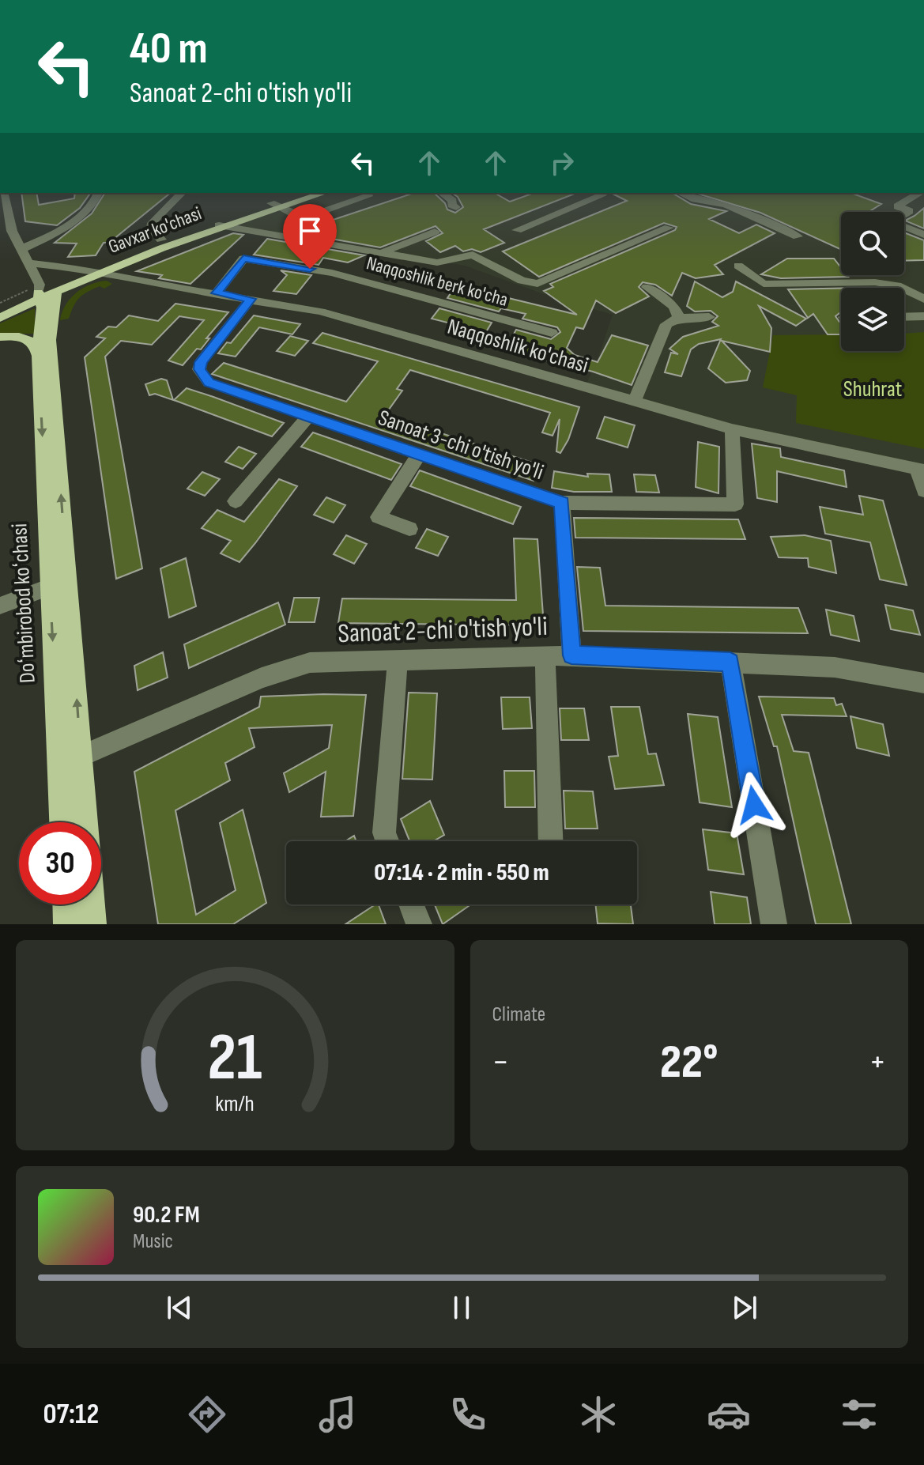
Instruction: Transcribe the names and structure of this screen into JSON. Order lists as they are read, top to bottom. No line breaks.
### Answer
{"streets":{"main road":["Gavxar ko'chasi","Doʻmbirobod koʻchasi"],"street":["Naqqoshlik berk ko'cha","Naqqoshlik ko'chasi","Sanoat 3-chi o'tish yo'li","Sanoat 2-chi o'tish yo'li"]},"crossings":[["Gavxar ko'chasi","Naqqoshlik ko'chasi"],["Gavxar ko'chasi","Doʻmbirobod koʻchasi"],["Naqqoshlik berk ko'cha","Naqqoshlik ko'chasi"],["Naqqoshlik ko'chasi","Sanoat 3-chi o'tish yo'li"],["Doʻmbirobod koʻchasi","Sanoat 2-chi o'tish yo'li"]],"parks":["Shuhrat"],"page":{"turn":["40 m","Sanoat 2-chi o'tish yo'li"],"limit":"30","trip":"07:14 · 2 min · 550 m","tile":"Climate","heat":["−","22°","+"],"song":["90.2 FM","Music"],"tabs":"07:12","gauge":["21","km/h"]}}
